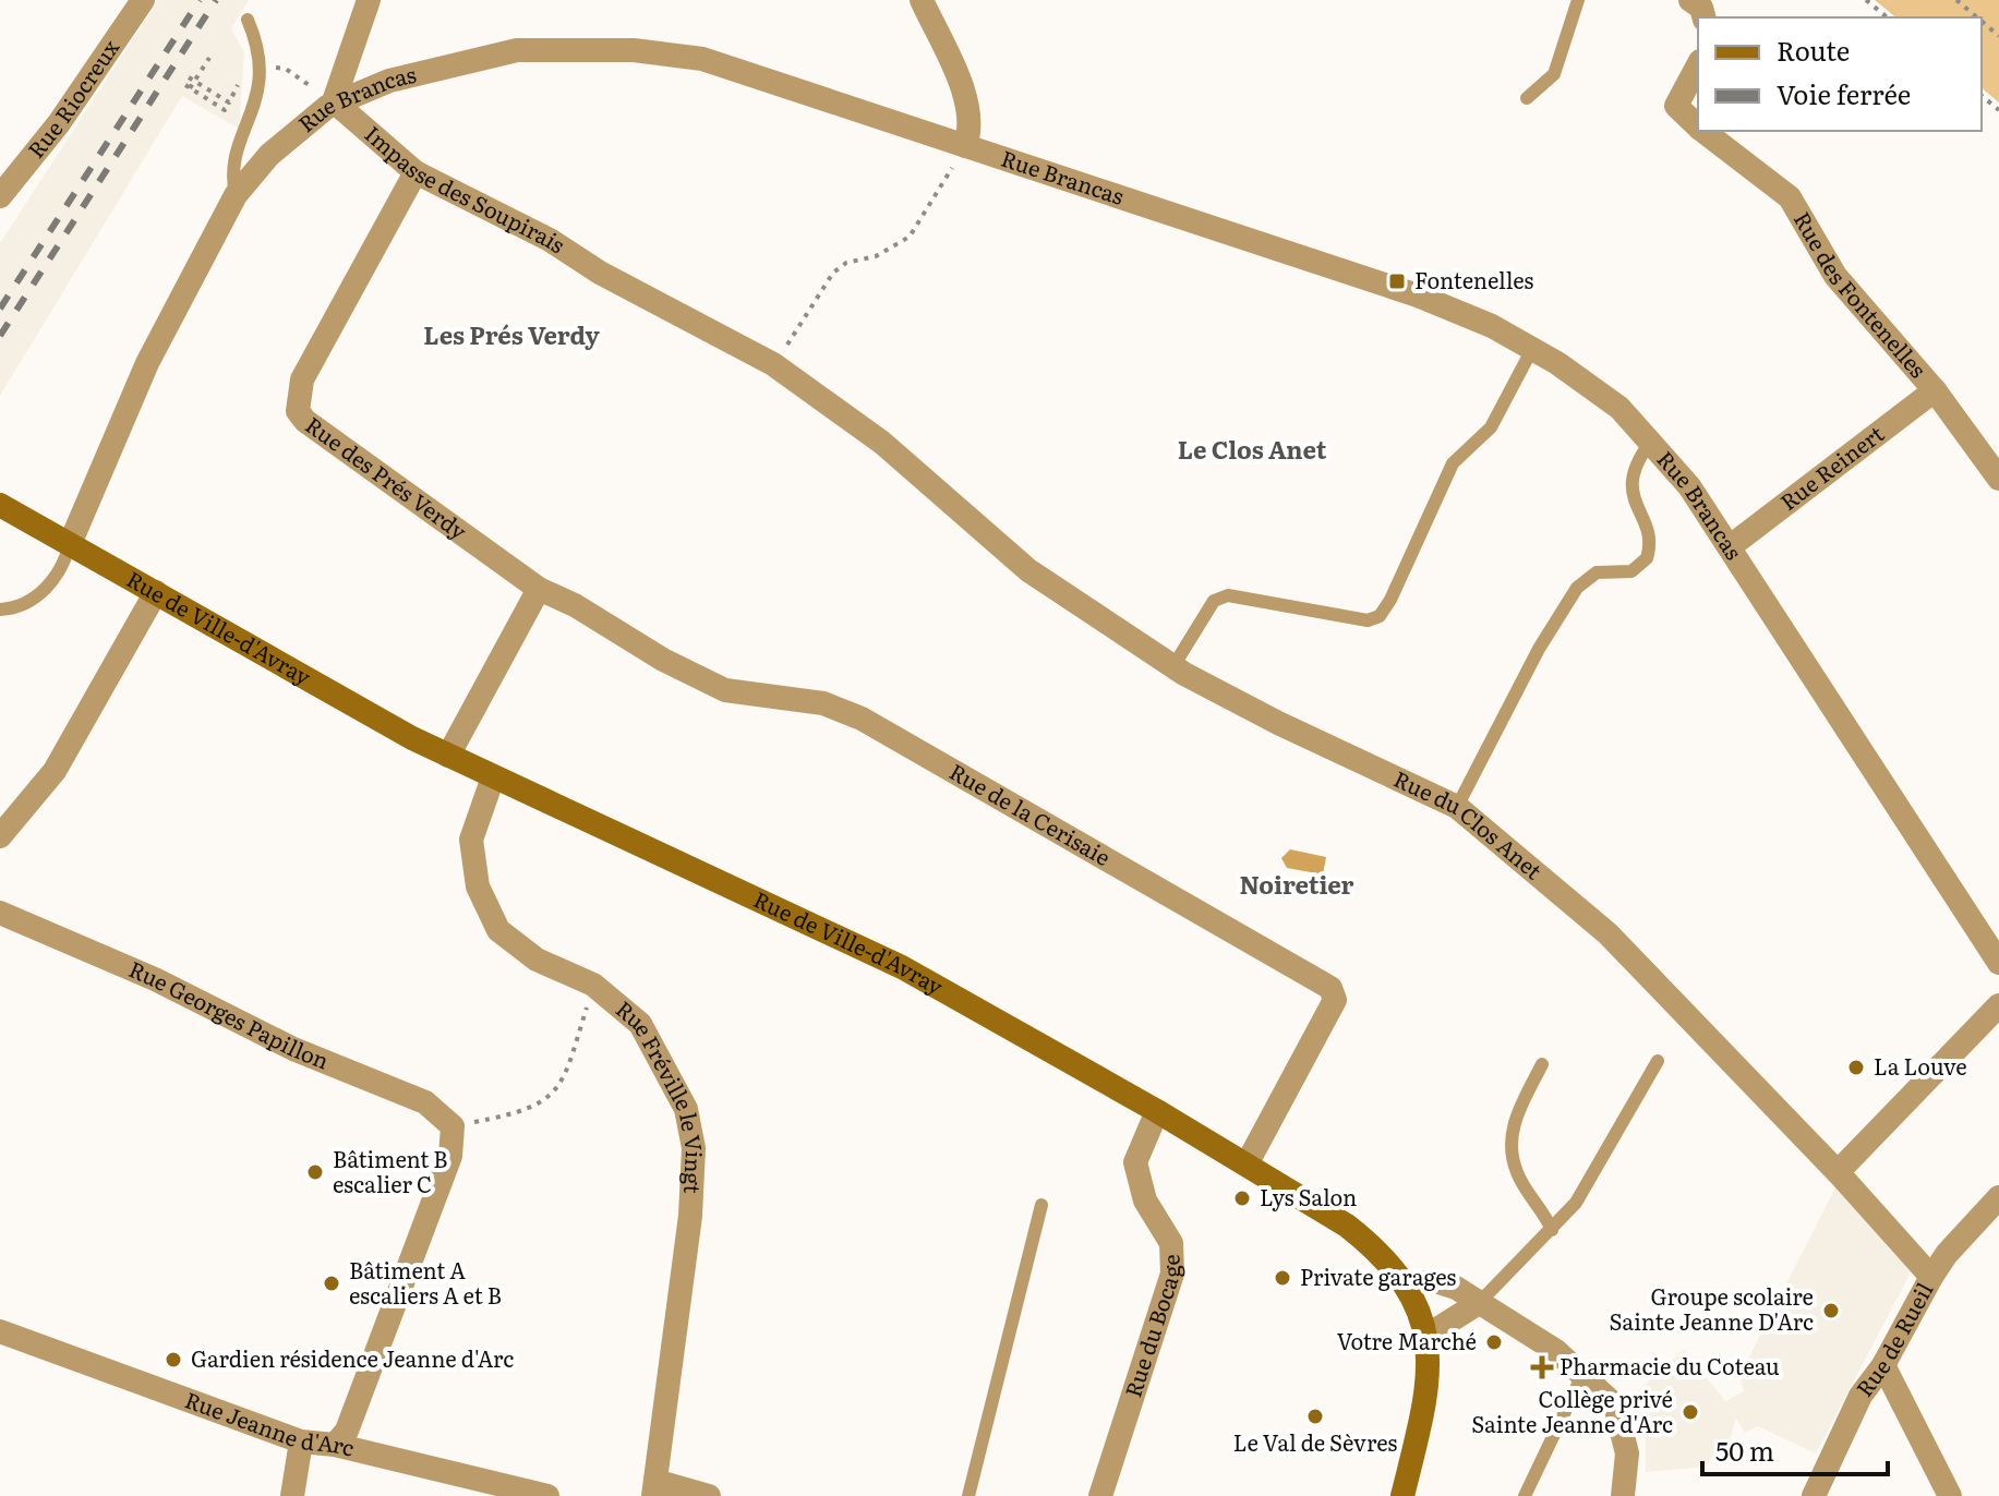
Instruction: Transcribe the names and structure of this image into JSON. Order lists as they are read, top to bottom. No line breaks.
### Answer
{"streets":{"main road":["Rue de Ville-d'Avray"],"street":["Rue Riocreux","Rue Brancas","Impasse des Soupirais","Rue des Fontenelles","Rue Reinert","Rue des Prés Verdy","Rue de la Cerisaie","Rue du Clos Anet","Rue Georges Papillon","Rue Fréville le Vingt","Rue du Bocage","Rue de Rueil","Rue Jeanne d'Arc"]},"crossings":[["Rue Brancas","Impasse des Soupirais"],["Rue Brancas","Rue Reinert"],["Rue Brancas","Rue de Ville-d'Avray"],["Impasse des Soupirais","Rue des Prés Verdy"],["Impasse des Soupirais","Rue du Clos Anet"],["Rue des Fontenelles","Rue Reinert"],["Rue des Prés Verdy","Rue de la Cerisaie"],["Rue de Ville-d'Avray","Rue de la Cerisaie"],["Rue de Ville-d'Avray","Rue Fréville le Vingt"],["Rue de Ville-d'Avray","Rue du Bocage"],["Rue du Clos Anet","Rue de Rueil"]],"districts":["Les Prés Verdy","Le Clos Anet","Noiretier"],"places":{"transit":["Fontenelles"],"other":["La Louve","Bâtiment B escalier C","Lys Salon","Private garages","Bâtiment A escaliers A et B","Groupe scolaire Sainte Jeanne D'Arc","Votre Marché","Gardien résidence Jeanne d'Arc","Collège privé Sainte Jeanne d'Arc","Le Val de Sèvres"],"health":["Pharmacie du Coteau"]},"legend":["Route","Voie ferrée"],"scale_bar":"50 m"}
